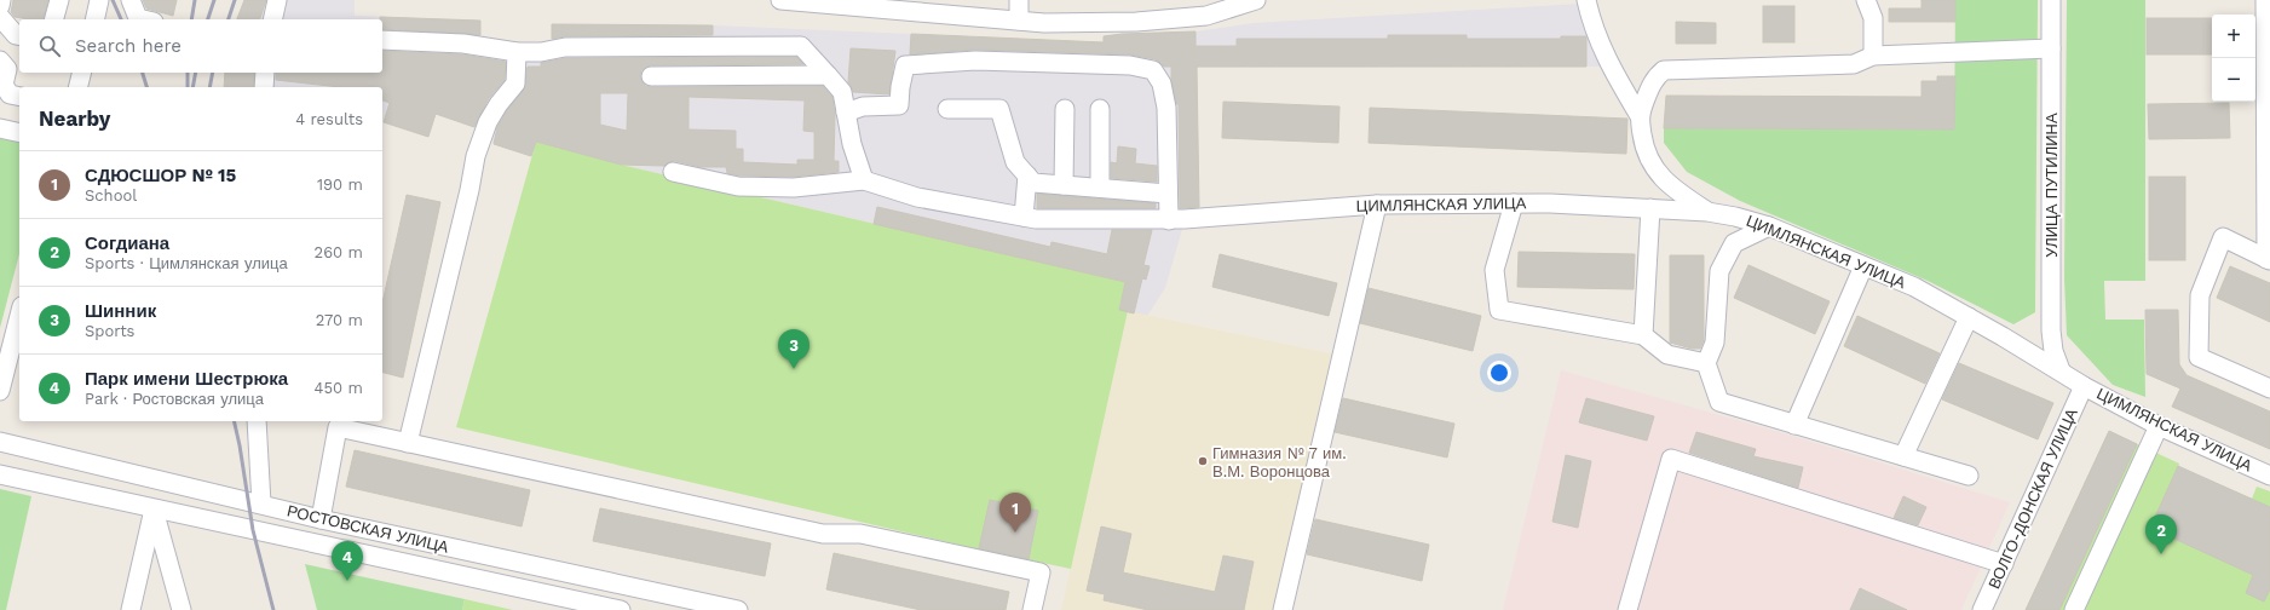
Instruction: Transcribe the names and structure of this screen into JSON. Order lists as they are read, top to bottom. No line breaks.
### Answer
{"streets":{"street":["УЛИЦА ПУТИЛИНА","ЦИМЛЯНСКАЯ УЛИЦА","ВОЛГО-ДОНСКАЯ УЛИЦА","РОСТОВСКАЯ УЛИЦА"]},"crossings":[["УЛИЦА ПУТИЛИНА","ЦИМЛЯНСКАЯ УЛИЦА"],["ЦИМЛЯНСКАЯ УЛИЦА","ВОЛГО-ДОНСКАЯ УЛИЦА"]],"places":["Гимназия № 7 им. В.М. Воронцова"],"page":{"map_buttons":["+","−"],"search":"Search here","heading":["Nearby","4 results"],"list":[{"mark":"1","name":"СДЮСШОР № 15","note":"School","value":"190 m"},{"mark":"2","name":"Согдиана","note":"Sports · Цимлянская улица","value":"260 m"},{"mark":"3","name":"Шинник","note":"Sports","value":"270 m"},{"mark":"4","name":"Парк имени Шестрюка","note":"Park · Ростовская улица","value":"450 m"}],"pins":["3","1","2","4"]}}
